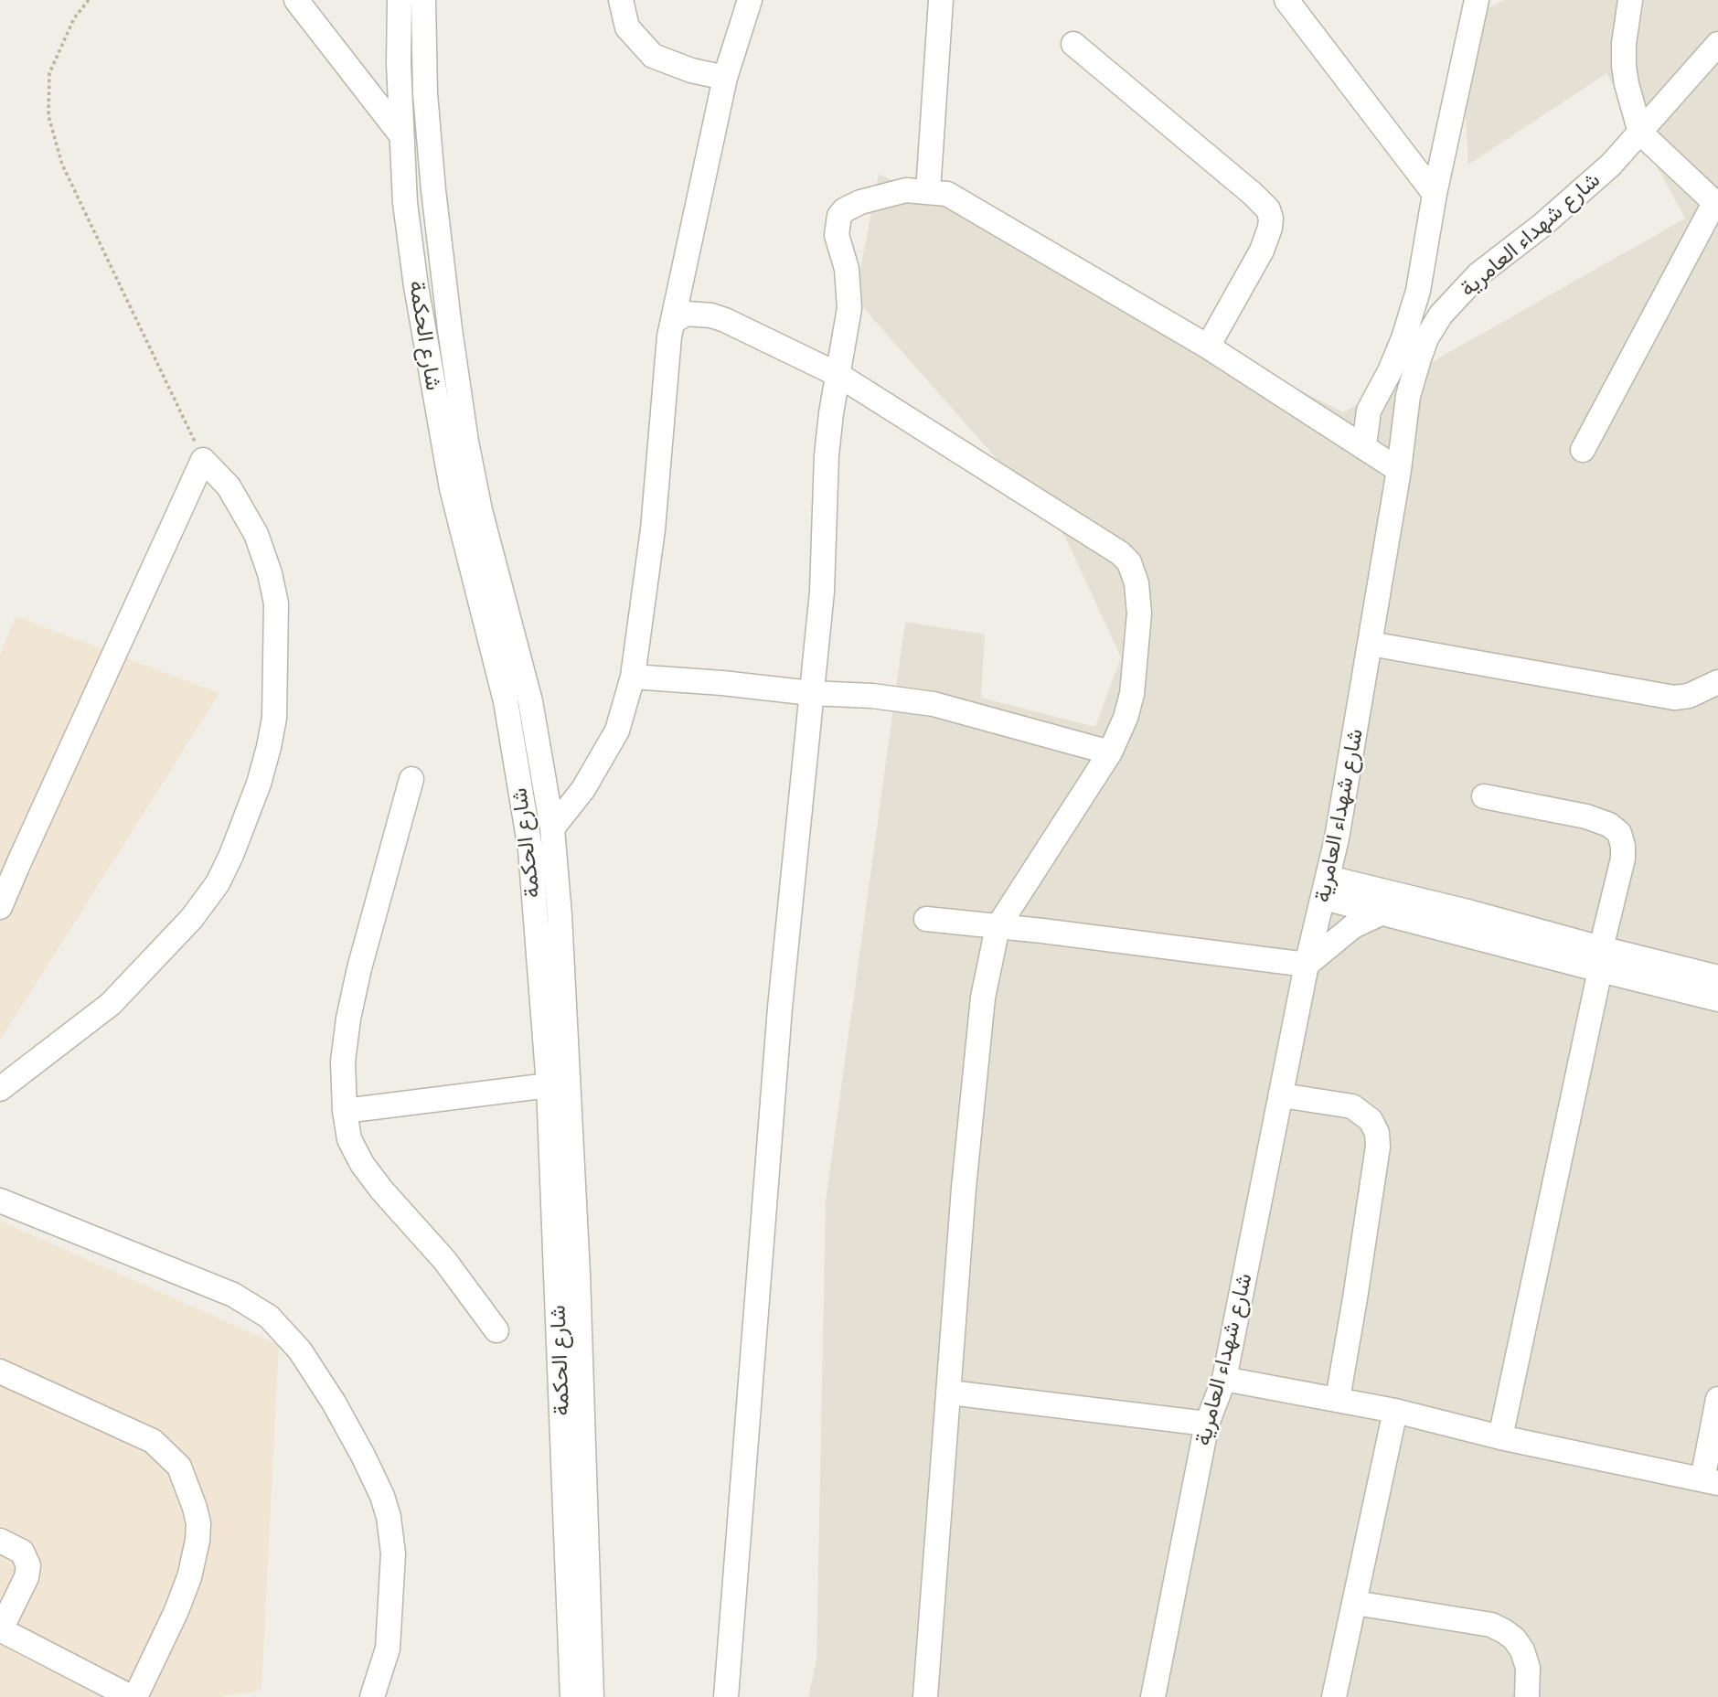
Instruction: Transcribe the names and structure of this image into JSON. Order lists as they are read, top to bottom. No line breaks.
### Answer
{"streets":{"street":["شارع شهداء العامرية","شارع الحكمة"]}}
